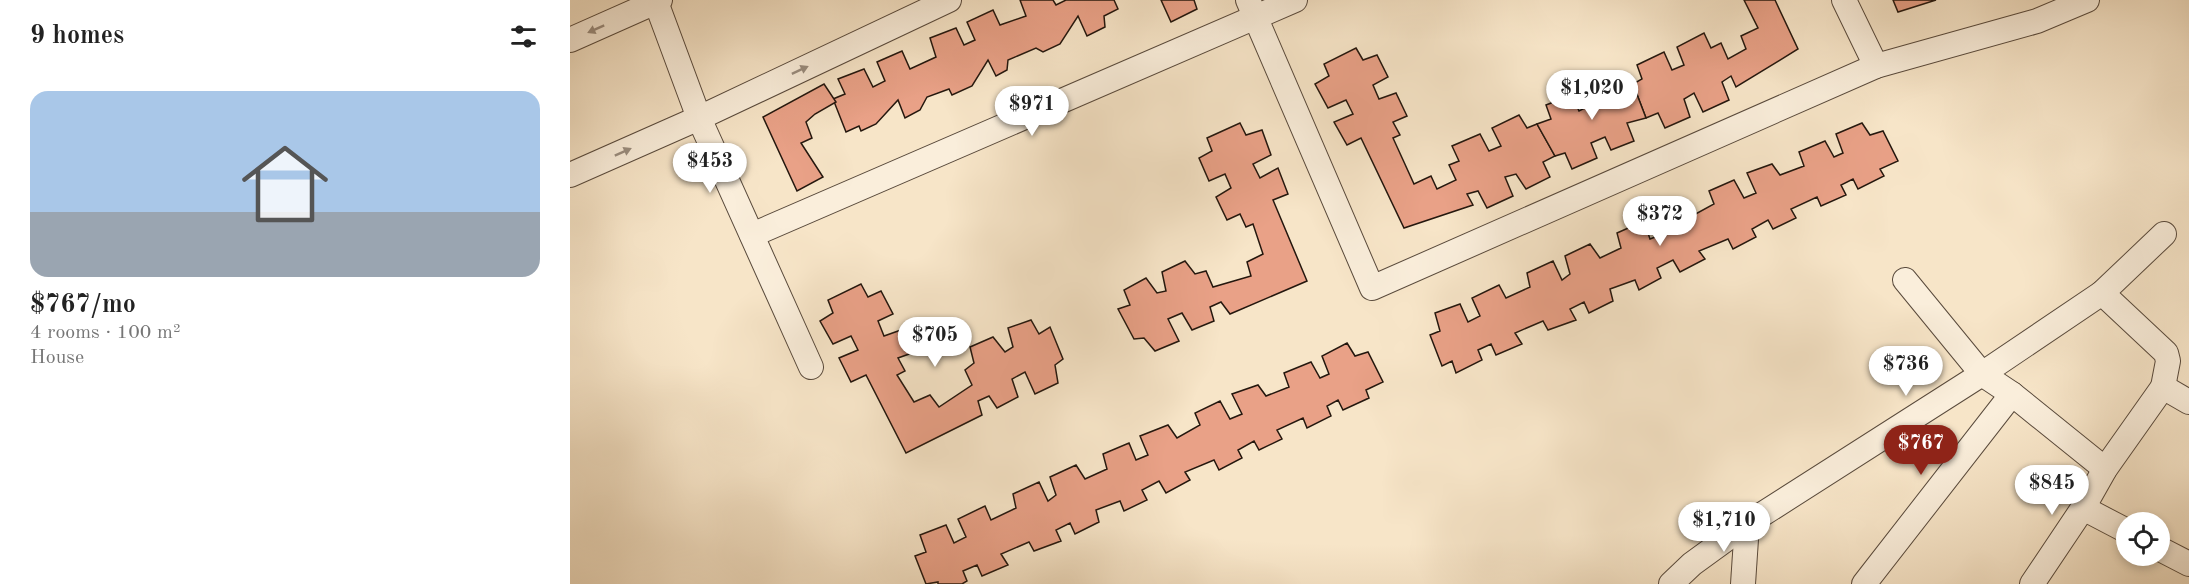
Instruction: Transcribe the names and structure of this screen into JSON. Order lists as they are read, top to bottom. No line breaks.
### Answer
{"page":{"heading":"9 homes","price":["$1,020","$971","$453","$372","$705","$736","$767","$845","$1,710"],"list":[{"name":"$767/mo","note":"4 rooms · 100 m² · House"}]}}
